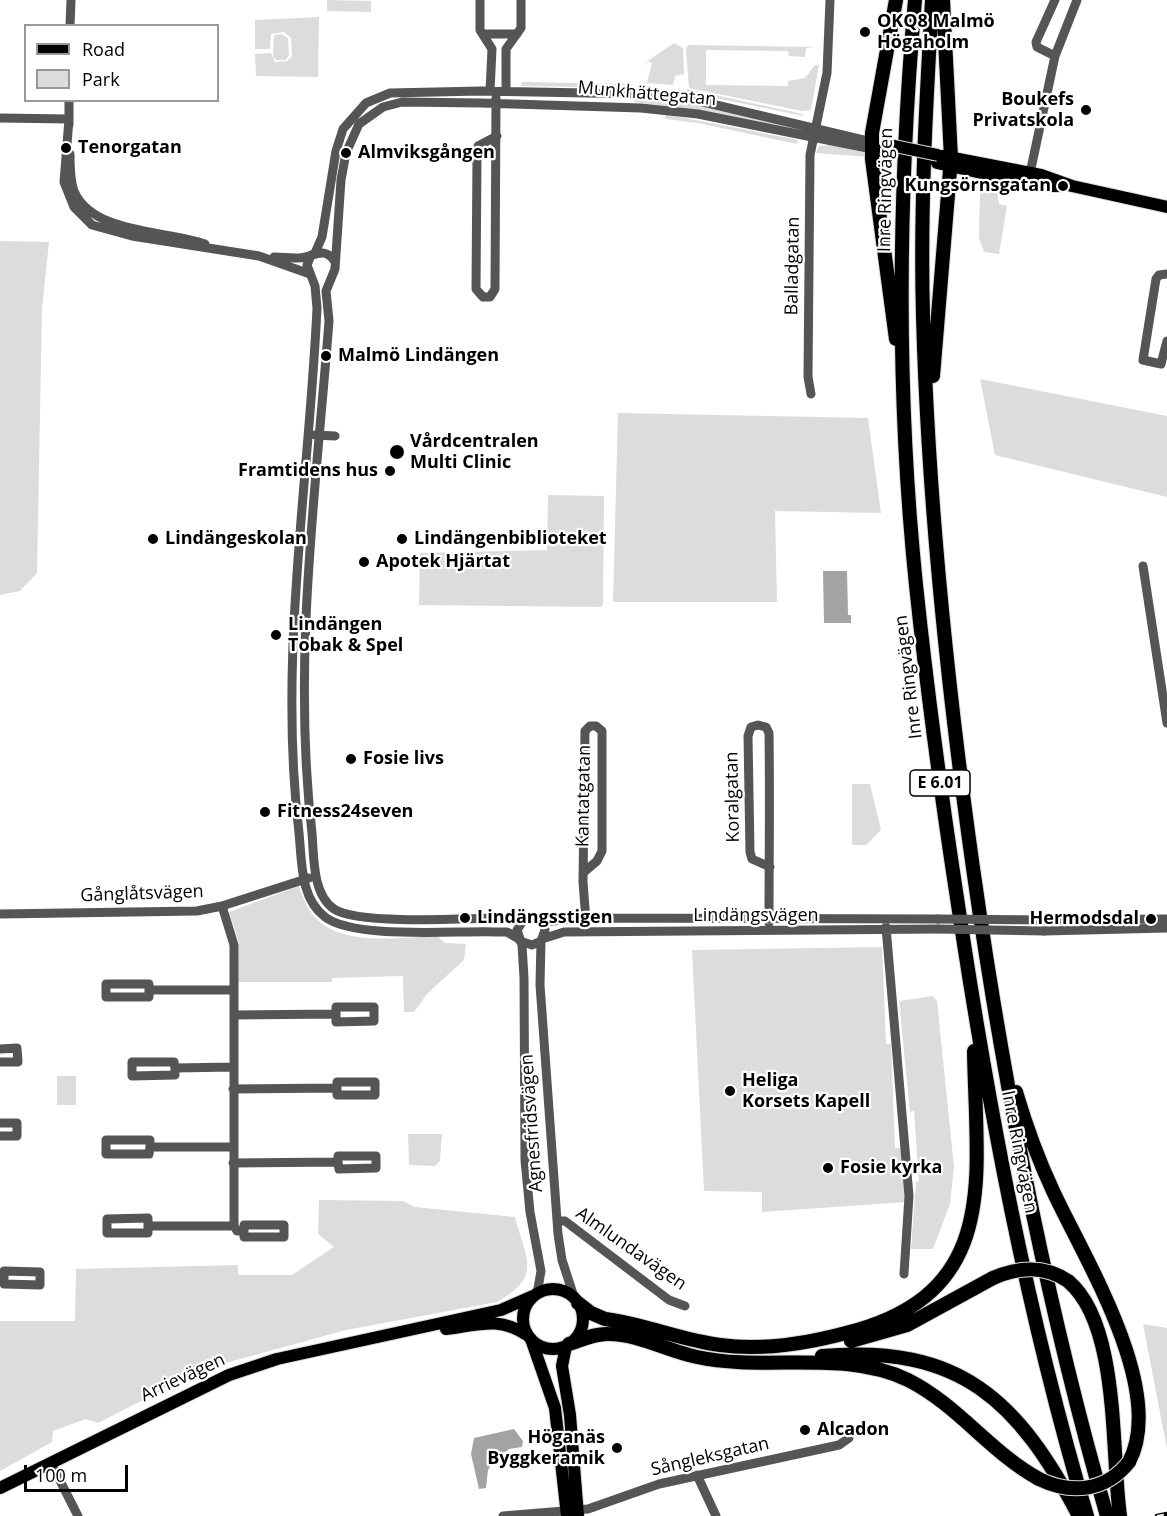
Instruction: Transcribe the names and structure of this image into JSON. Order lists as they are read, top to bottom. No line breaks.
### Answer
{"streets":{"highway":["Inre Ringvägen","E 6.01"],"main road":["Arrievägen"],"street":["Munkhättegatan","Balladgatan","Kantatgatan","Koralgatan","Gånglåtsvägen","Lindängsvägen","Agnesfridsvägen","Almlundavägen","Sångleksgatan"]},"crossings":[["Munkhättegatan","Balladgatan"],["Munkhättegatan","Gånglåtsvägen"],["Munkhättegatan","Lindängsvägen"],["Kantatgatan","Lindängsvägen"],["Koralgatan","Lindängsvägen"],["Gånglåtsvägen","Lindängsvägen"],["Lindängsvägen","Agnesfridsvägen"],["Agnesfridsvägen","Almlundavägen"],["Agnesfridsvägen","Arrievägen"]],"places":["OKQ8 Malmö Högaholm","Boukefs Privatskola","Tenorgatan","Almviksgången","Kungsörnsgatan","Malmö Lindängen","Vårdcentralen Multi Clinic","Framtidens hus","Lindängeskolan","Lindängenbiblioteket","Apotek Hjärtat","Lindängen Tobak & Spel","Fosie livs","Fitness24seven","Lindängsstigen","Hermodsdal","Heliga Korsets Kapell","Fosie kyrka","Alcadon","Höganäs Byggkeramik"],"legend":["Road","Park"],"scale_bar":"100 m"}
